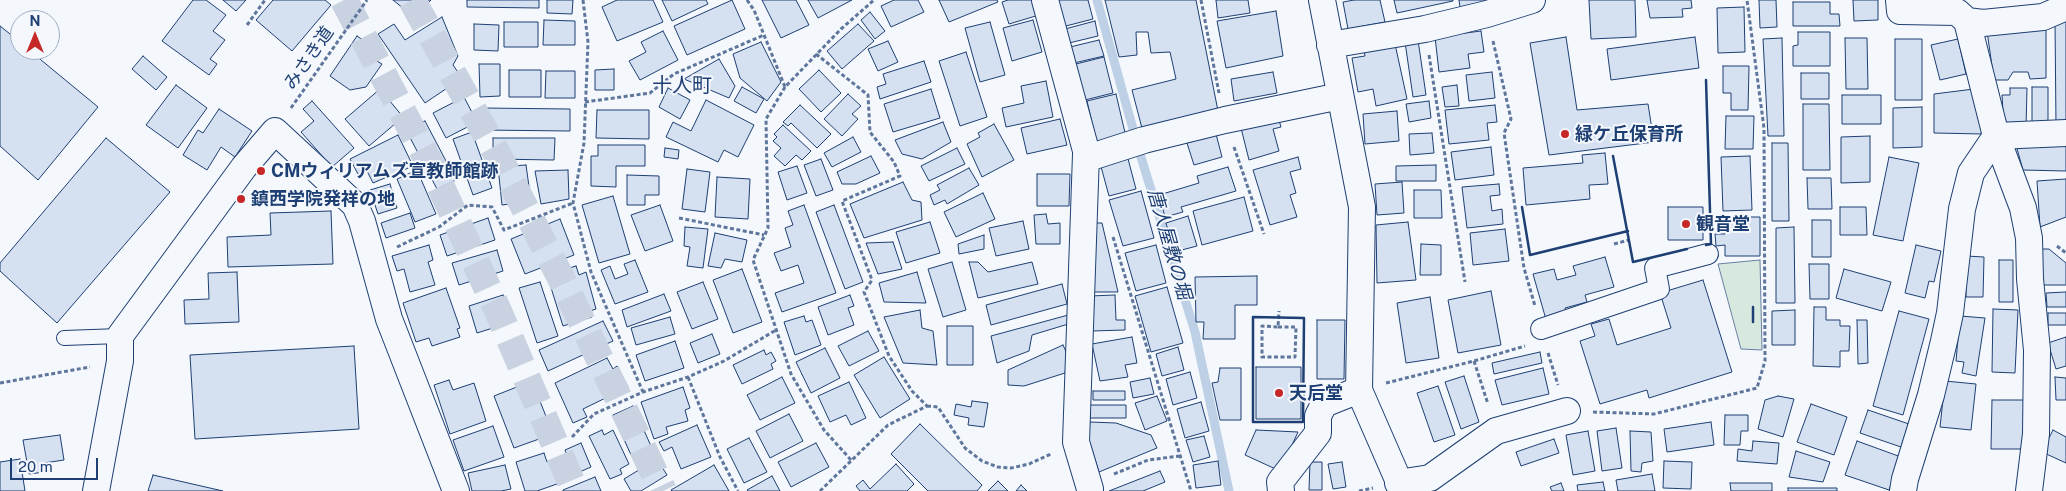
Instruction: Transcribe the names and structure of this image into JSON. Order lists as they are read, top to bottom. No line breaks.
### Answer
{"streets":{"path":["みさき道"]},"districts":["十人町"],"water":["唐人屋敷の堀"],"places":["緑ケ丘保育所","CMウィリアムズ宣教師館跡","鎮西学院発祥の地","観音堂","天后堂"],"scale_bar":"20 m","north":"top"}
